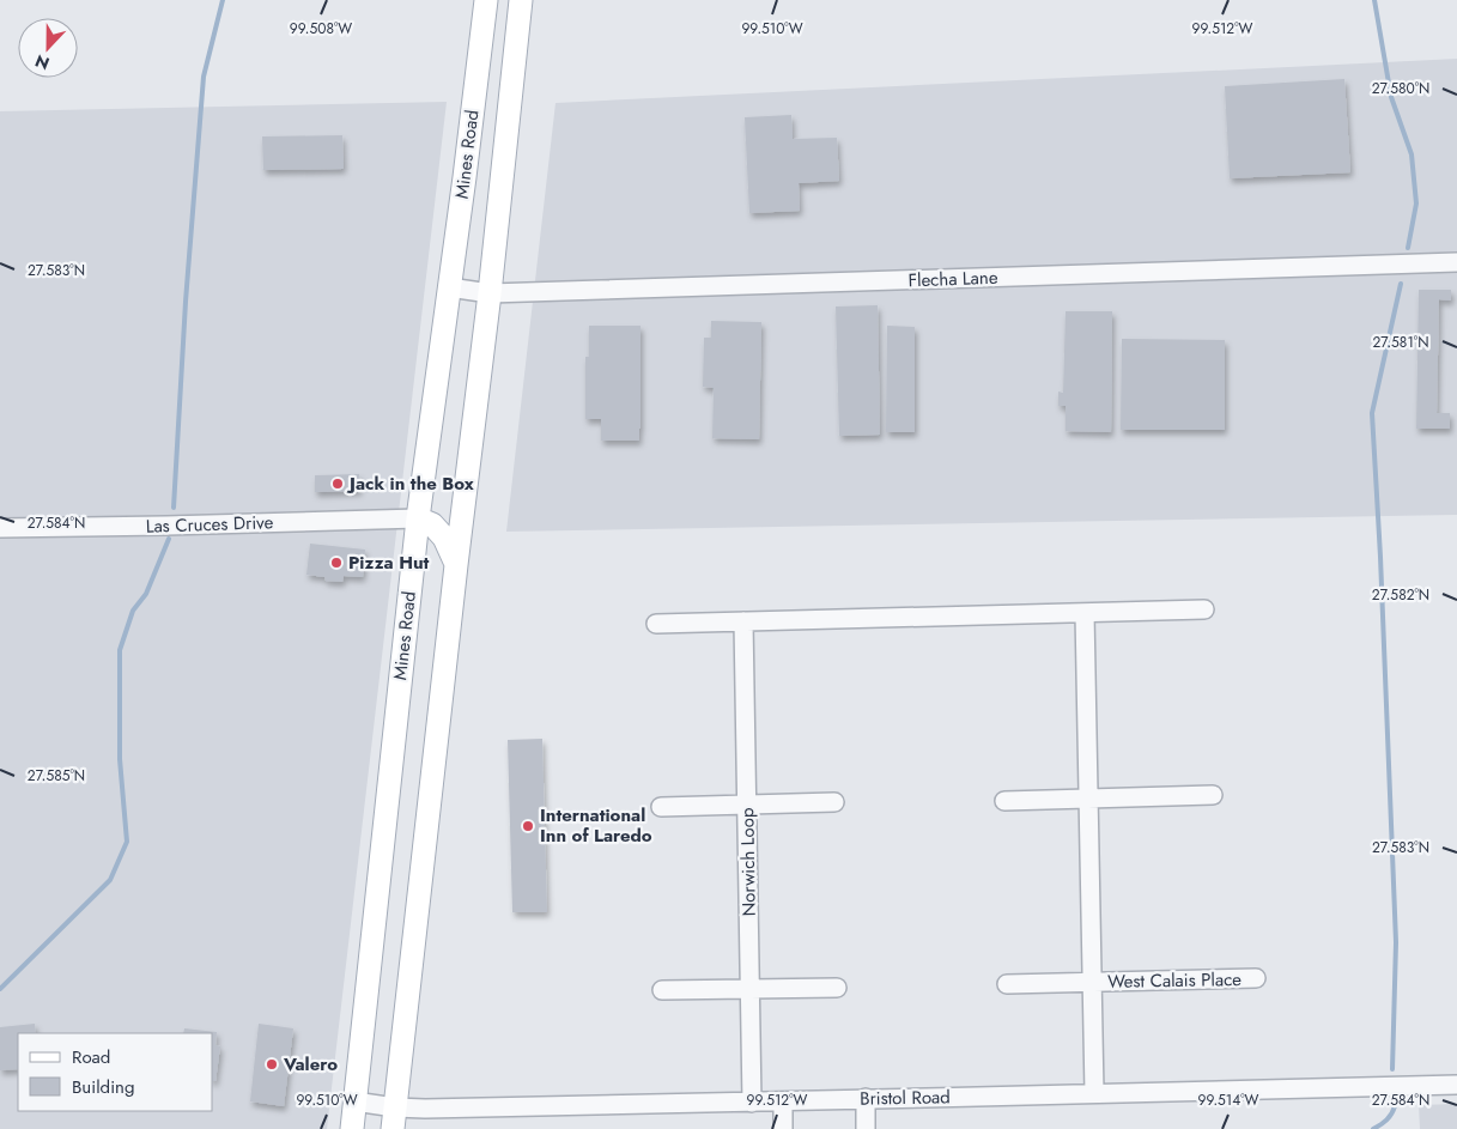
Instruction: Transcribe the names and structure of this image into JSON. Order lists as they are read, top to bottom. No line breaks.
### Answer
{"streets":{"main road":["Mines Road"],"street":["Flecha Lane","Las Cruces Drive","Norwich Loop","West Calais Place","Bristol Road"]},"crossings":[["Mines Road","Flecha Lane"],["Mines Road","Las Cruces Drive"],["Mines Road","Bristol Road"],["Norwich Loop","Bristol Road"]],"places":["Jack in the Box","Pizza Hut","International Inn of Laredo","Valero"],"legend":["Road","Building"],"north":"bottom","coordinates":["99.508°W","99.510°W","99.512°W","27.580°N","27.583°N","27.581°N","27.584°N","27.582°N","27.585°N","99.514°W"]}
